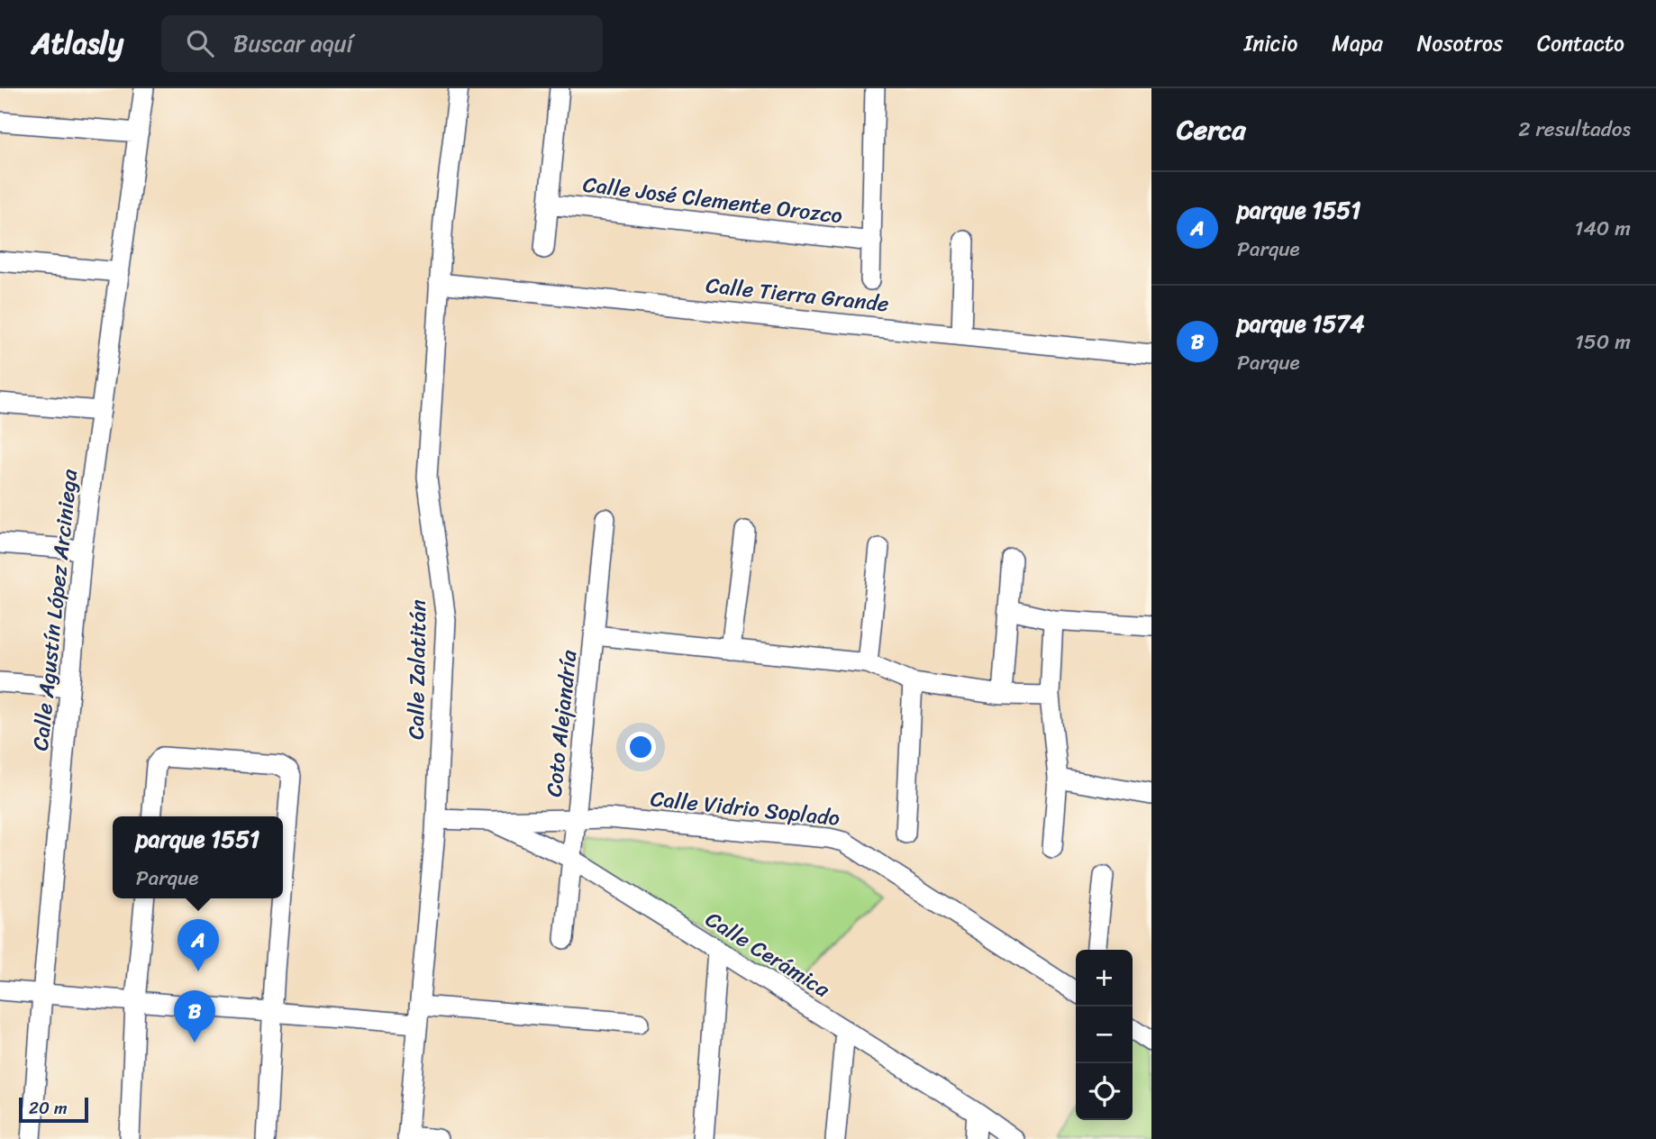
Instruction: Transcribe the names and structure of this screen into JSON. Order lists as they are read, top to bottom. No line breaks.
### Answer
{"streets":{"street":["Calle José Clemente Orozco","Calle Tierra Grande","Calle Agustín López Arciniega","Calle Zalatitán","Coto Alejandría","Calle Vidrio Soplado","Calle Cerámica"]},"crossings":[["Calle Tierra Grande","Calle Zalatitán"],["Calle Zalatitán","Calle Vidrio Soplado"],["Coto Alejandría","Calle Vidrio Soplado"],["Coto Alejandría","Calle Cerámica"],["Calle Vidrio Soplado","Calle Cerámica"]],"scale_bar":"20 m","page":{"header":"Atlasly","search":"Buscar aquí","nav":["Inicio","Mapa","Nosotros","Contacto"],"heading":["Cerca","2 resultados"],"list":[{"mark":"A","name":"parque 1551","note":"Parque","value":"140 m"},{"mark":"B","name":"parque 1574","note":"Parque","value":"150 m"}],"popup":["parque 1551","Parque"],"pins":["A","B"],"map_buttons":["+","−"],"scale":"20 m"}}
